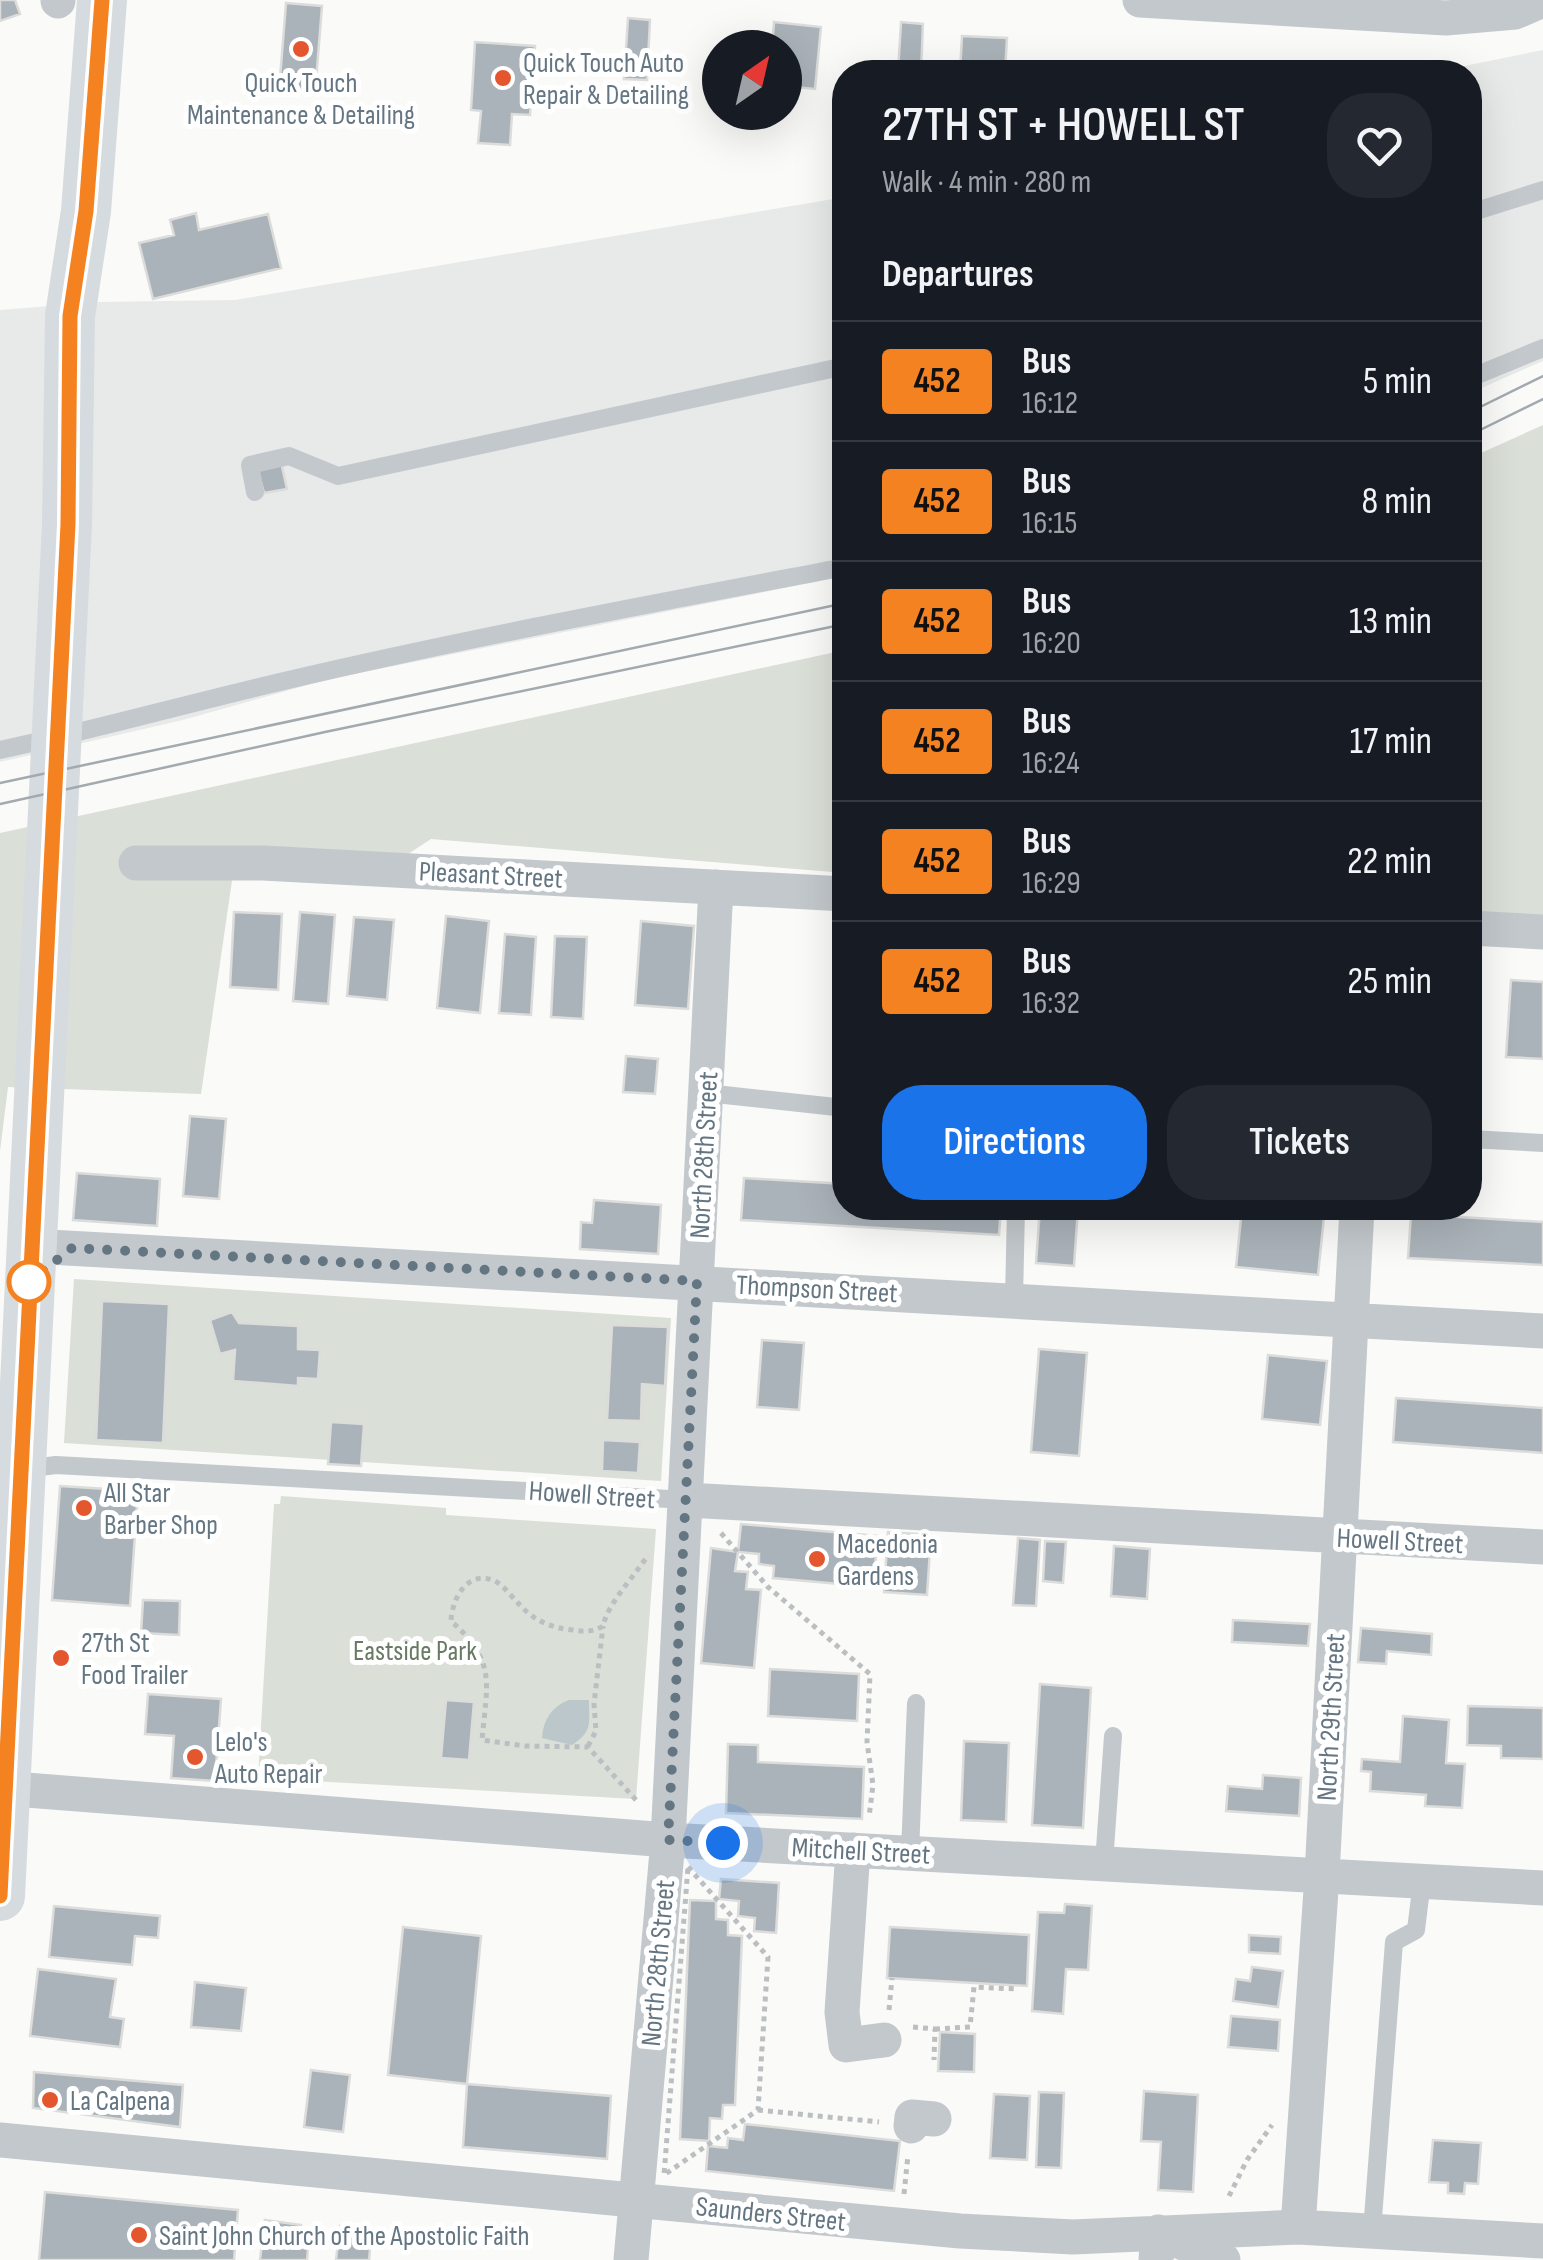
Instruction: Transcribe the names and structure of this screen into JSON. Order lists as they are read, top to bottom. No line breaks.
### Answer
{"streets":{"street":["Pleasant Street","North 28th Street","Thompson Street","Howell Street","North 29th Street","Mitchell Street","Saunders Street"]},"crossings":[["Pleasant Street","North 28th Street"],["North 28th Street","Thompson Street"],["North 28th Street","Howell Street"],["North 28th Street","Mitchell Street"],["North 28th Street","Saunders Street"],["Thompson Street","North 29th Street"],["Howell Street","North 29th Street"],["North 29th Street","Mitchell Street"],["North 29th Street","Saunders Street"]],"parks":["Eastside Park"],"places":["Quick Touch Maintenance & Detailing","Quick Touch Auto Repair & Detailing","All Star Barber Shop","Macedonia Gardens","27th St Food Trailer","Lelo's Auto Repair","La Calpena","Saint John Church of the Apostolic Faith"],"lines":["bus line 452"],"north":"top right","page":{"heading":[["27TH ST + HOWELL ST","Walk · 4 min · 280 m"],"Departures"],"list":[{"mark":"452","name":"Bus","note":"16:12","value":"5 min"},{"mark":"452","name":"Bus","note":"16:15","value":"8 min"},{"mark":"452","name":"Bus","note":"16:20","value":"13 min"},{"mark":"452","name":"Bus","note":"16:24","value":"17 min"},{"mark":"452","name":"Bus","note":"16:29","value":"22 min"},{"mark":"452","name":"Bus","note":"16:32","value":"25 min"}],"buttons":["Directions","Tickets"]}}
